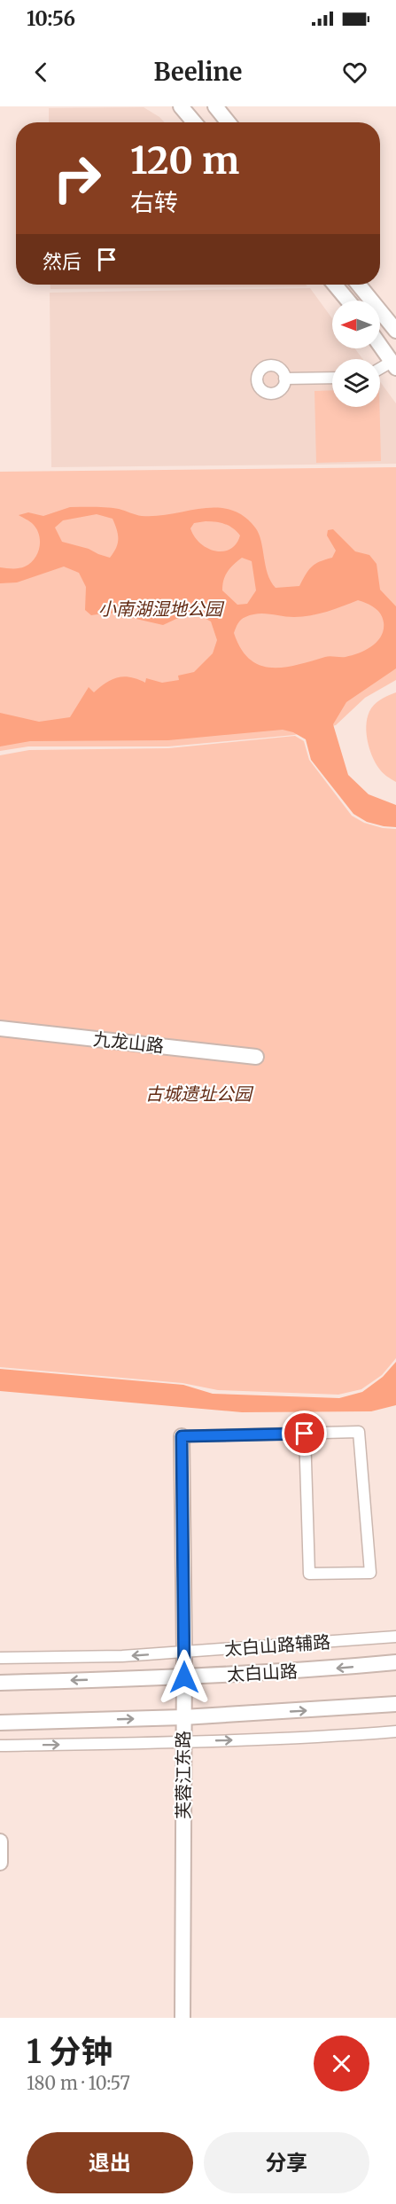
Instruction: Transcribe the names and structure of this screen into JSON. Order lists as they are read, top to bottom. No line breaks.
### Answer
{"streets":{"street":["九龙山路","太白山路辅路","太白山路","芙蓉江东路"]},"crossings":[["太白山路辅路","芙蓉江东路"],["太白山路","芙蓉江东路"]],"parks":["小南湖湿地公园","古城遗址公园"],"north":"left","page":{"status":"10:56","header":"Beeline","turn":["120 m","右转"],"then":"然后","heading":["1 分钟","180 m · 10:57"],"buttons":["退出","分享"]}}
